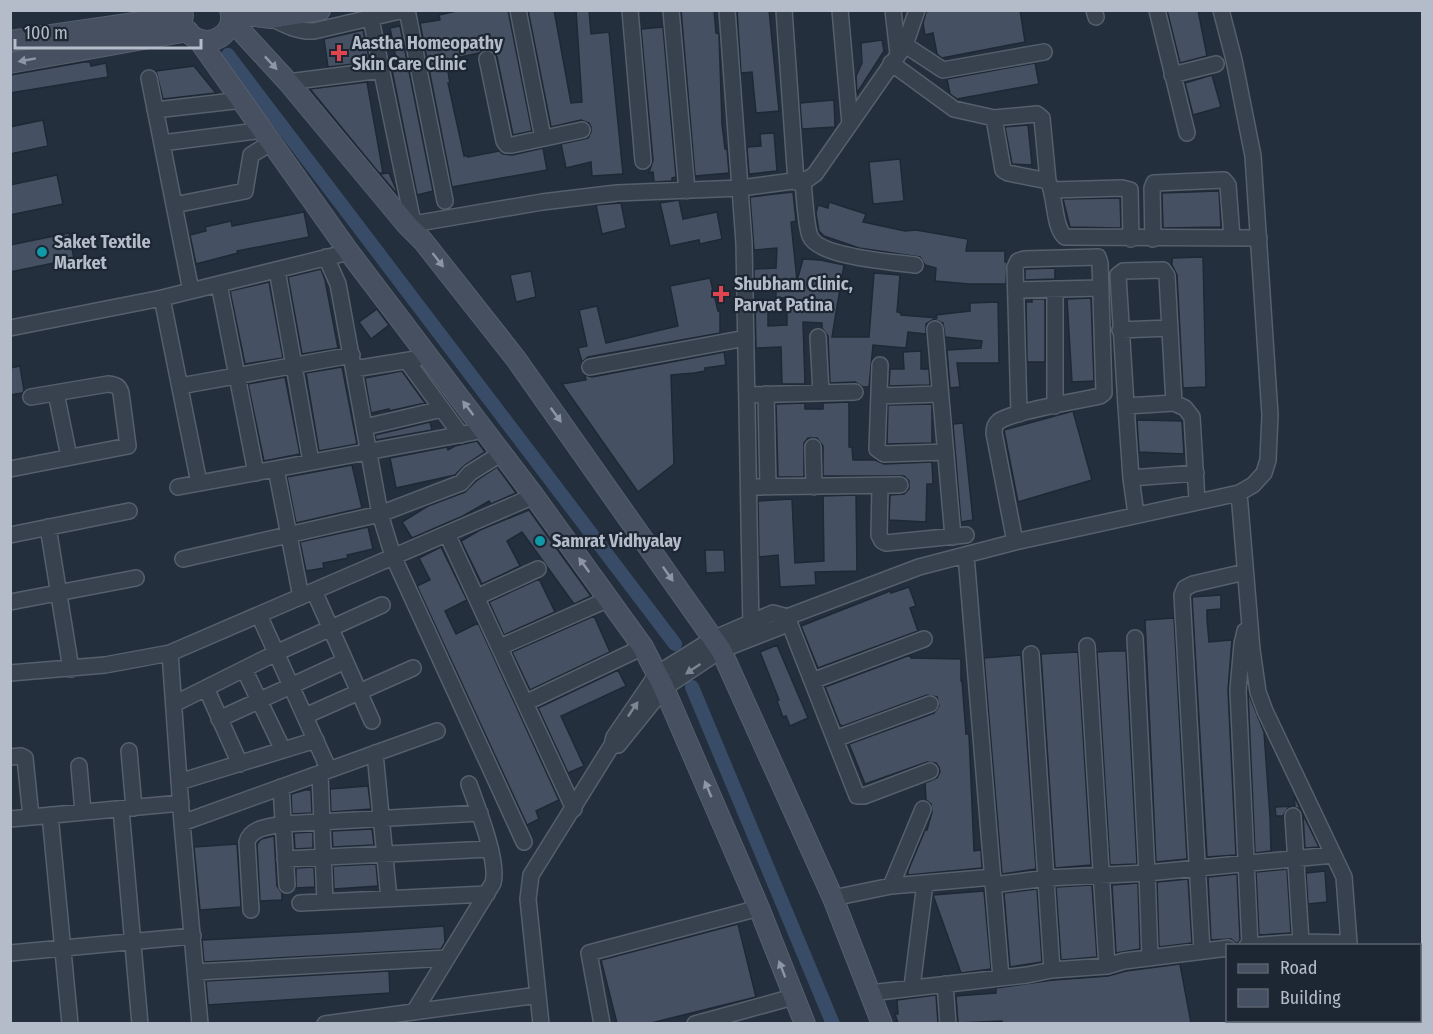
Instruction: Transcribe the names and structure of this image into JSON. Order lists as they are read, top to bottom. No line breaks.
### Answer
{"places":{"health":["Aastha Homeopathy Skin Care Clinic","Shubham Clinic, Parvat Patina"],"other":["Saket Textile Market","Samrat Vidhyalay"]},"legend":["Road","Building"],"scale_bar":"100 m"}
